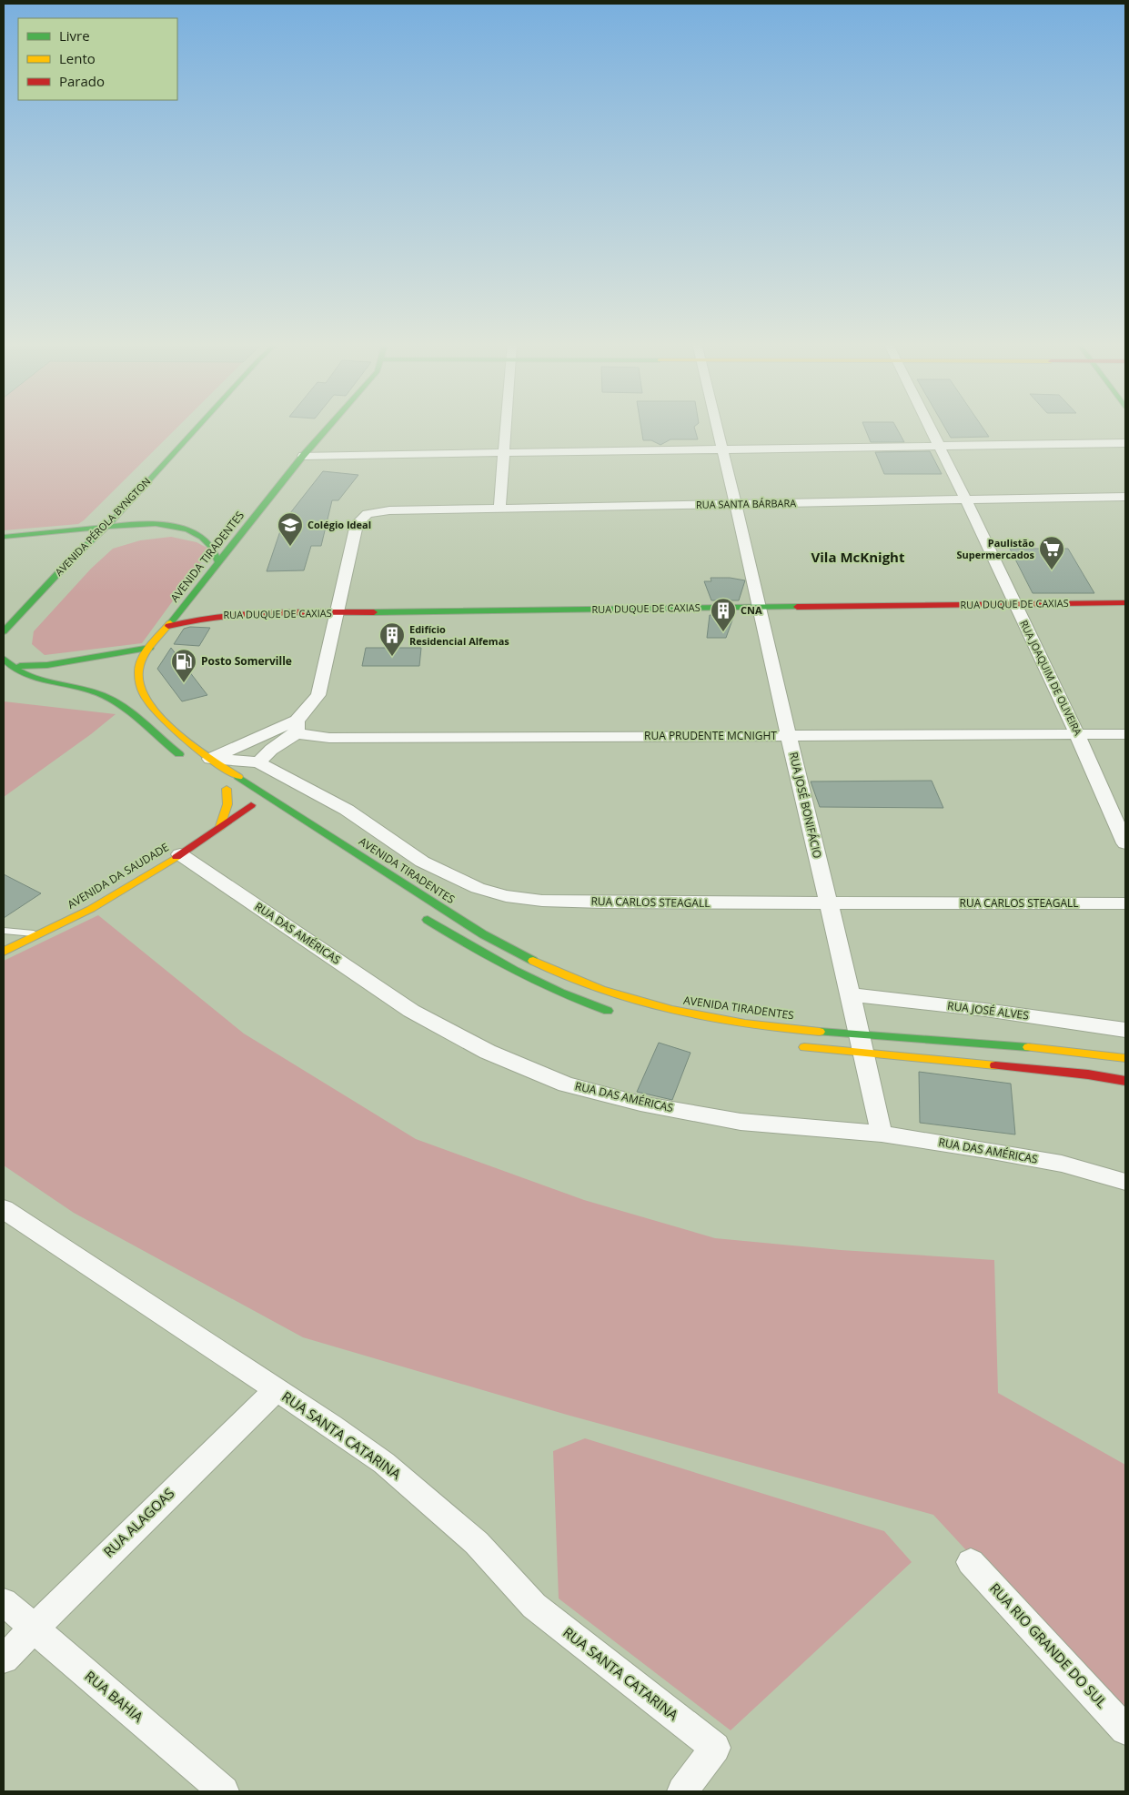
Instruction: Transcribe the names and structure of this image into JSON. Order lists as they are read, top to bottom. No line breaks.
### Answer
{"streets":{"main road":["AVENIDA PÉROLA BYNGTON","AVENIDA TIRADENTES","RUA DUQUE DE CAXIAS","AVENIDA DA SAUDADE"],"street":["RUA SANTA BÁRBARA","RUA JOAQUIM DE OLIVEIRA","RUA PRUDENTE MCNIGHT","RUA JOSÉ BONIFÁCIO","RUA CARLOS STEAGALL","RUA DAS AMÉRICAS","RUA JOSÉ ALVES","RUA SANTA CATARINA","RUA ALAGOAS","RUA RIO GRANDE DO SUL","RUA BAHIA"]},"crossings":[["RUA SANTA BÁRBARA","RUA DUQUE DE CAXIAS"],["RUA SANTA BÁRBARA","RUA JOAQUIM DE OLIVEIRA"],["RUA SANTA BÁRBARA","RUA JOSÉ BONIFÁCIO"],["AVENIDA TIRADENTES","RUA DUQUE DE CAXIAS"],["AVENIDA TIRADENTES","RUA JOSÉ BONIFÁCIO"],["AVENIDA TIRADENTES","RUA CARLOS STEAGALL"],["RUA DUQUE DE CAXIAS","RUA JOAQUIM DE OLIVEIRA"],["RUA DUQUE DE CAXIAS","RUA JOSÉ BONIFÁCIO"],["RUA JOAQUIM DE OLIVEIRA","RUA PRUDENTE MCNIGHT"],["RUA PRUDENTE MCNIGHT","RUA JOSÉ BONIFÁCIO"],["RUA JOSÉ BONIFÁCIO","RUA CARLOS STEAGALL"],["RUA JOSÉ BONIFÁCIO","RUA DAS AMÉRICAS"],["RUA JOSÉ BONIFÁCIO","RUA JOSÉ ALVES"],["AVENIDA DA SAUDADE","RUA DAS AMÉRICAS"],["RUA SANTA CATARINA","RUA ALAGOAS"],["RUA ALAGOAS","RUA BAHIA"]],"districts":["Vila McKnight"],"places":{"school or university":["Colégio Ideal"],"supermarket":["Paulistão Supermercados"],"building":["CNA","Edifício Residencial Alfemas"],"fuel station":["Posto Somerville"]},"legend":["Livre","Lento","Parado"]}
